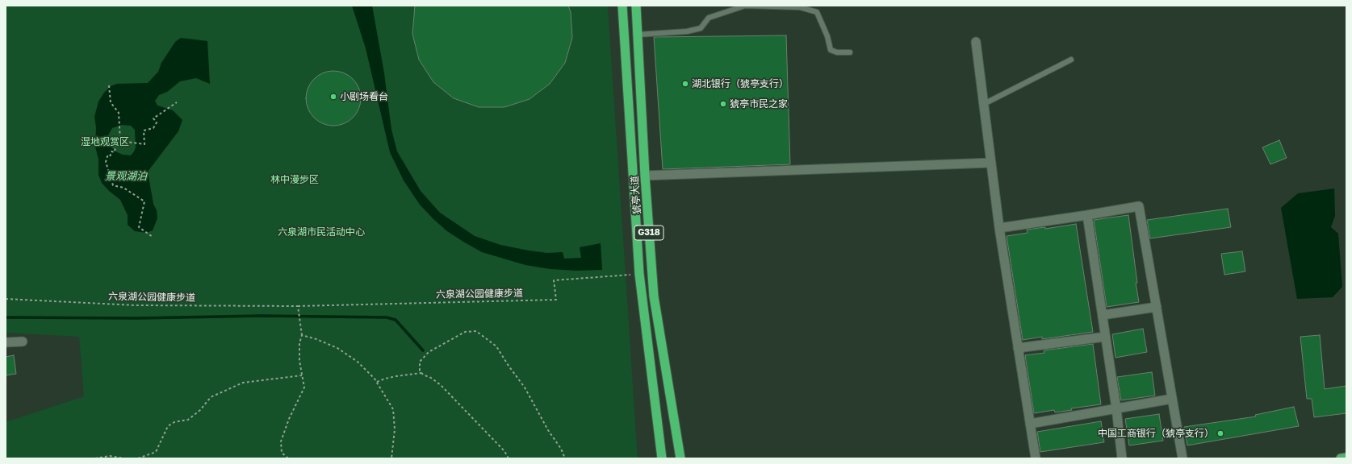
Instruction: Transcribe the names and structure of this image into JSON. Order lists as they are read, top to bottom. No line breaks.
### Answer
{"streets":{"highway":["猇亭大道","G318"],"path":["六泉湖公园健康步道"]},"crossings":[["猇亭大道","六泉湖公园健康步道"]],"water":["景观湖泊"],"parks":["湿地观赏区","林中漫步区","六泉湖市民活动中心"],"places":["湖北银行（猇亭支行）","小剧场看台","猇亭市民之家","中国工商银行（猇亭支行）"]}
